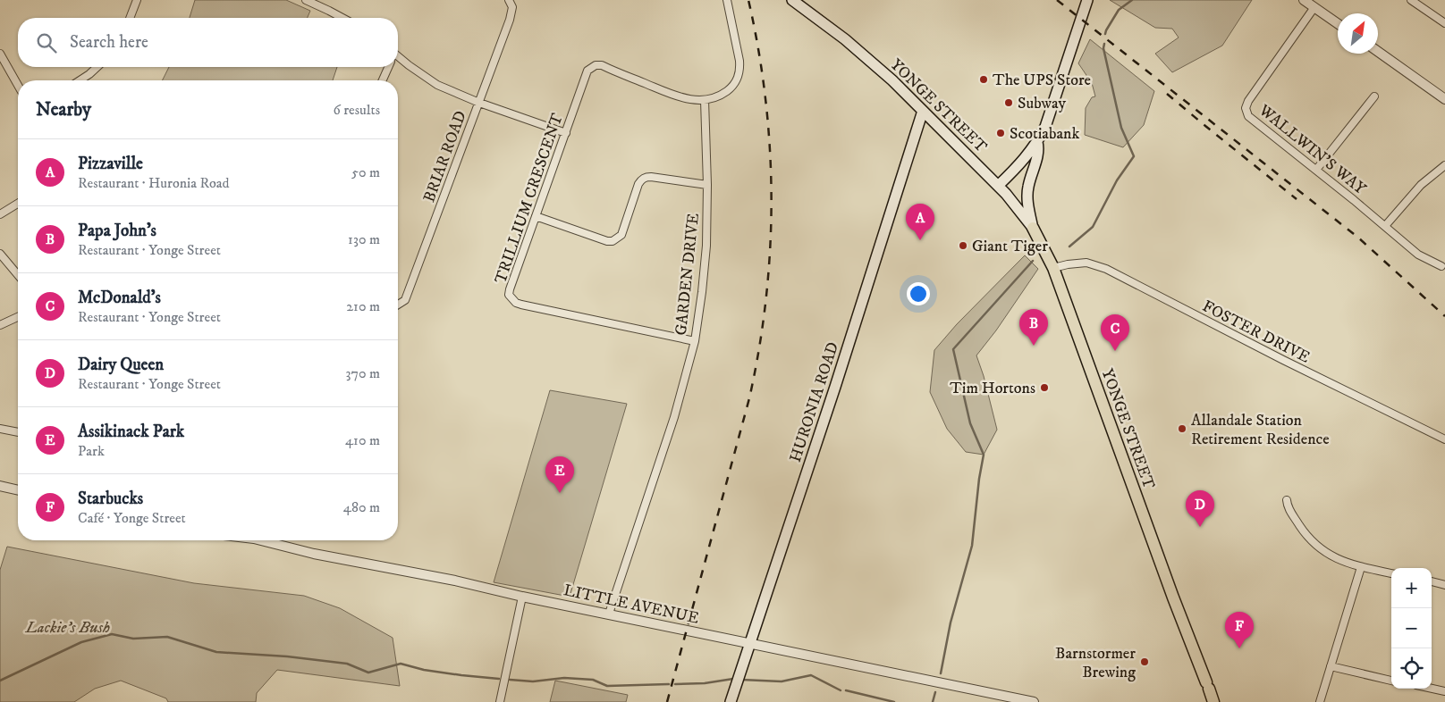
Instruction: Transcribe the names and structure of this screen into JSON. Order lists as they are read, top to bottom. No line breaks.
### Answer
{"streets":{"main road":["YONGE STREET","HURONIA ROAD"],"street":["WALLWIN'S WAY","BRIAR ROAD","TRILLIUM CRESCENT","GARDEN DRIVE","FOSTER DRIVE","LITTLE AVENUE"]},"crossings":[["YONGE STREET","FOSTER DRIVE"],["YONGE STREET","HURONIA ROAD"],["TRILLIUM CRESCENT","GARDEN DRIVE"],["GARDEN DRIVE","LITTLE AVENUE"],["HURONIA ROAD","LITTLE AVENUE"]],"parks":["Lackie's Bush"],"places":["The UPS Store","Subway","Scotiabank","Giant Tiger","Tim Hortons","Allandale Station Retirement Residence","Barnstormer Brewing"],"north":"top right","page":{"search":"Search here","heading":["Nearby","6 results"],"list":[{"mark":"A","name":"Pizzaville","note":"Restaurant · Huronia Road","value":"50 m"},{"mark":"B","name":"Papa John's","note":"Restaurant · Yonge Street","value":"130 m"},{"mark":"C","name":"McDonald's","note":"Restaurant · Yonge Street","value":"210 m"},{"mark":"D","name":"Dairy Queen","note":"Restaurant · Yonge Street","value":"370 m"},{"mark":"E","name":"Assikinack Park","note":"Park","value":"410 m"},{"mark":"F","name":"Starbucks","note":"Café · Yonge Street","value":"480 m"}],"pins":["A","B","C","E","D","F"],"map_buttons":["+","−"]}}
